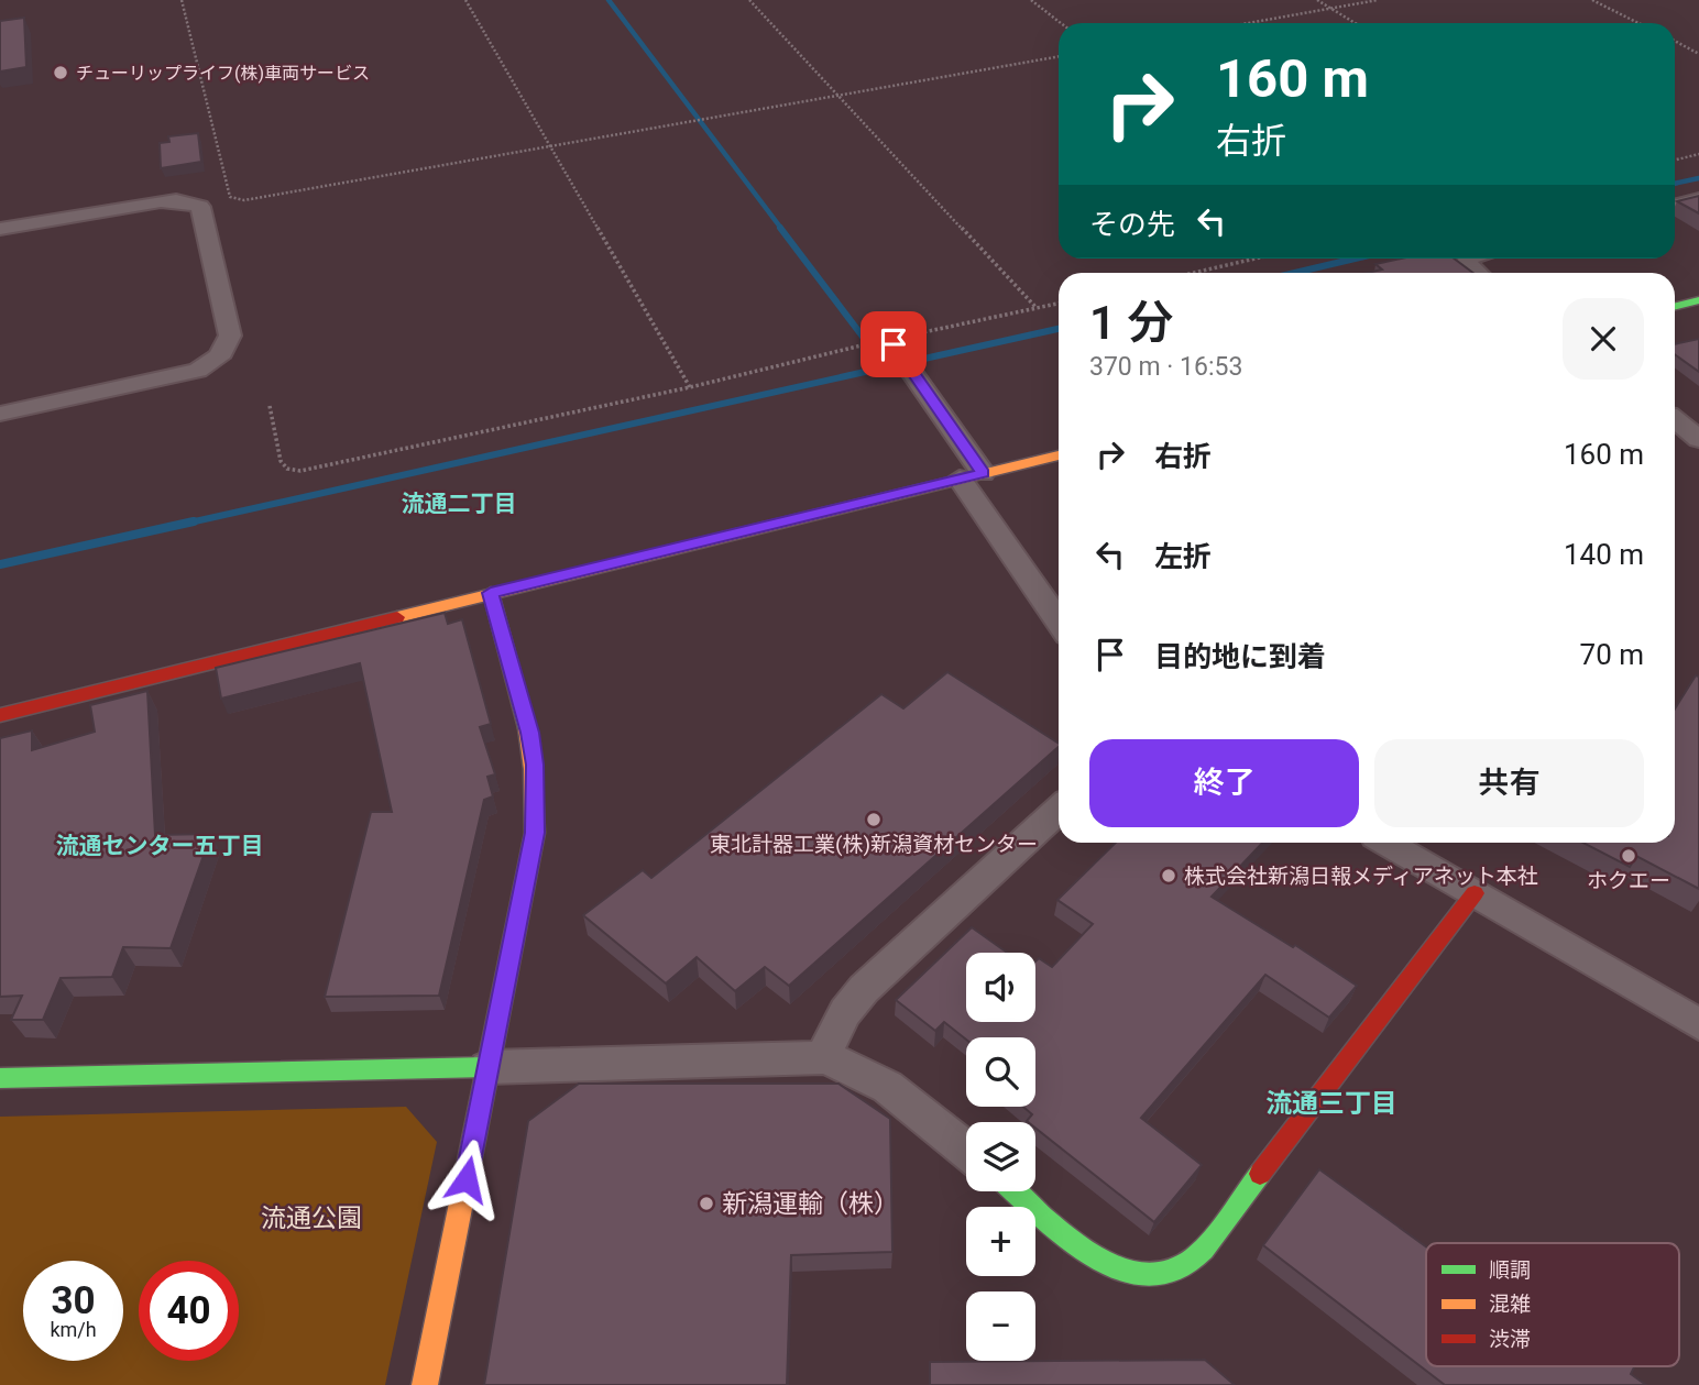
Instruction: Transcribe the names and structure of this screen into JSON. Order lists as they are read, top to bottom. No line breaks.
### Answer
{"districts":["流通二丁目","流通センター五丁目","流通三丁目"],"parks":["流通公園"],"places":["チューリップライフ(株)車両サービス","東北計器工業(株)新潟資材センター","ホクエー","株式会社新潟日報メディアネット本社","新潟運輸（株）"],"legend":["順調","混雑","渋滞"],"page":{"turn":["160 m","右折"],"then":"その先","heading":["1 分","370 m · 16:53"],"list":[{"name":"右折","value":"160 m"},{"name":"左折","value":"140 m"},{"name":"目的地に到着","value":"70 m"}],"buttons":["終了","共有"],"map_buttons":["+","−"],"speed":"30 km/h","limit":"40"}}
